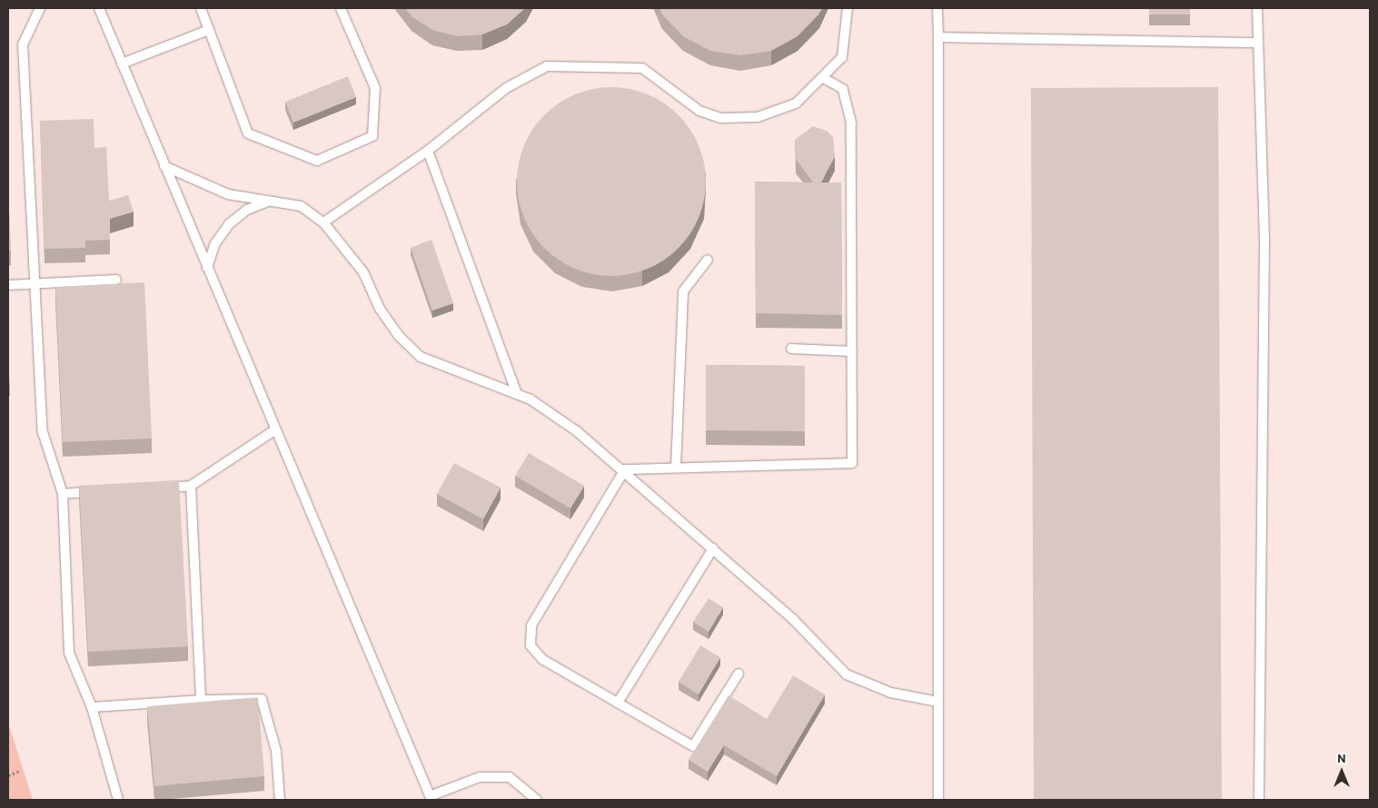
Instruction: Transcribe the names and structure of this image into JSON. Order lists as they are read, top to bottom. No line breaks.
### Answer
{"north":"top"}
